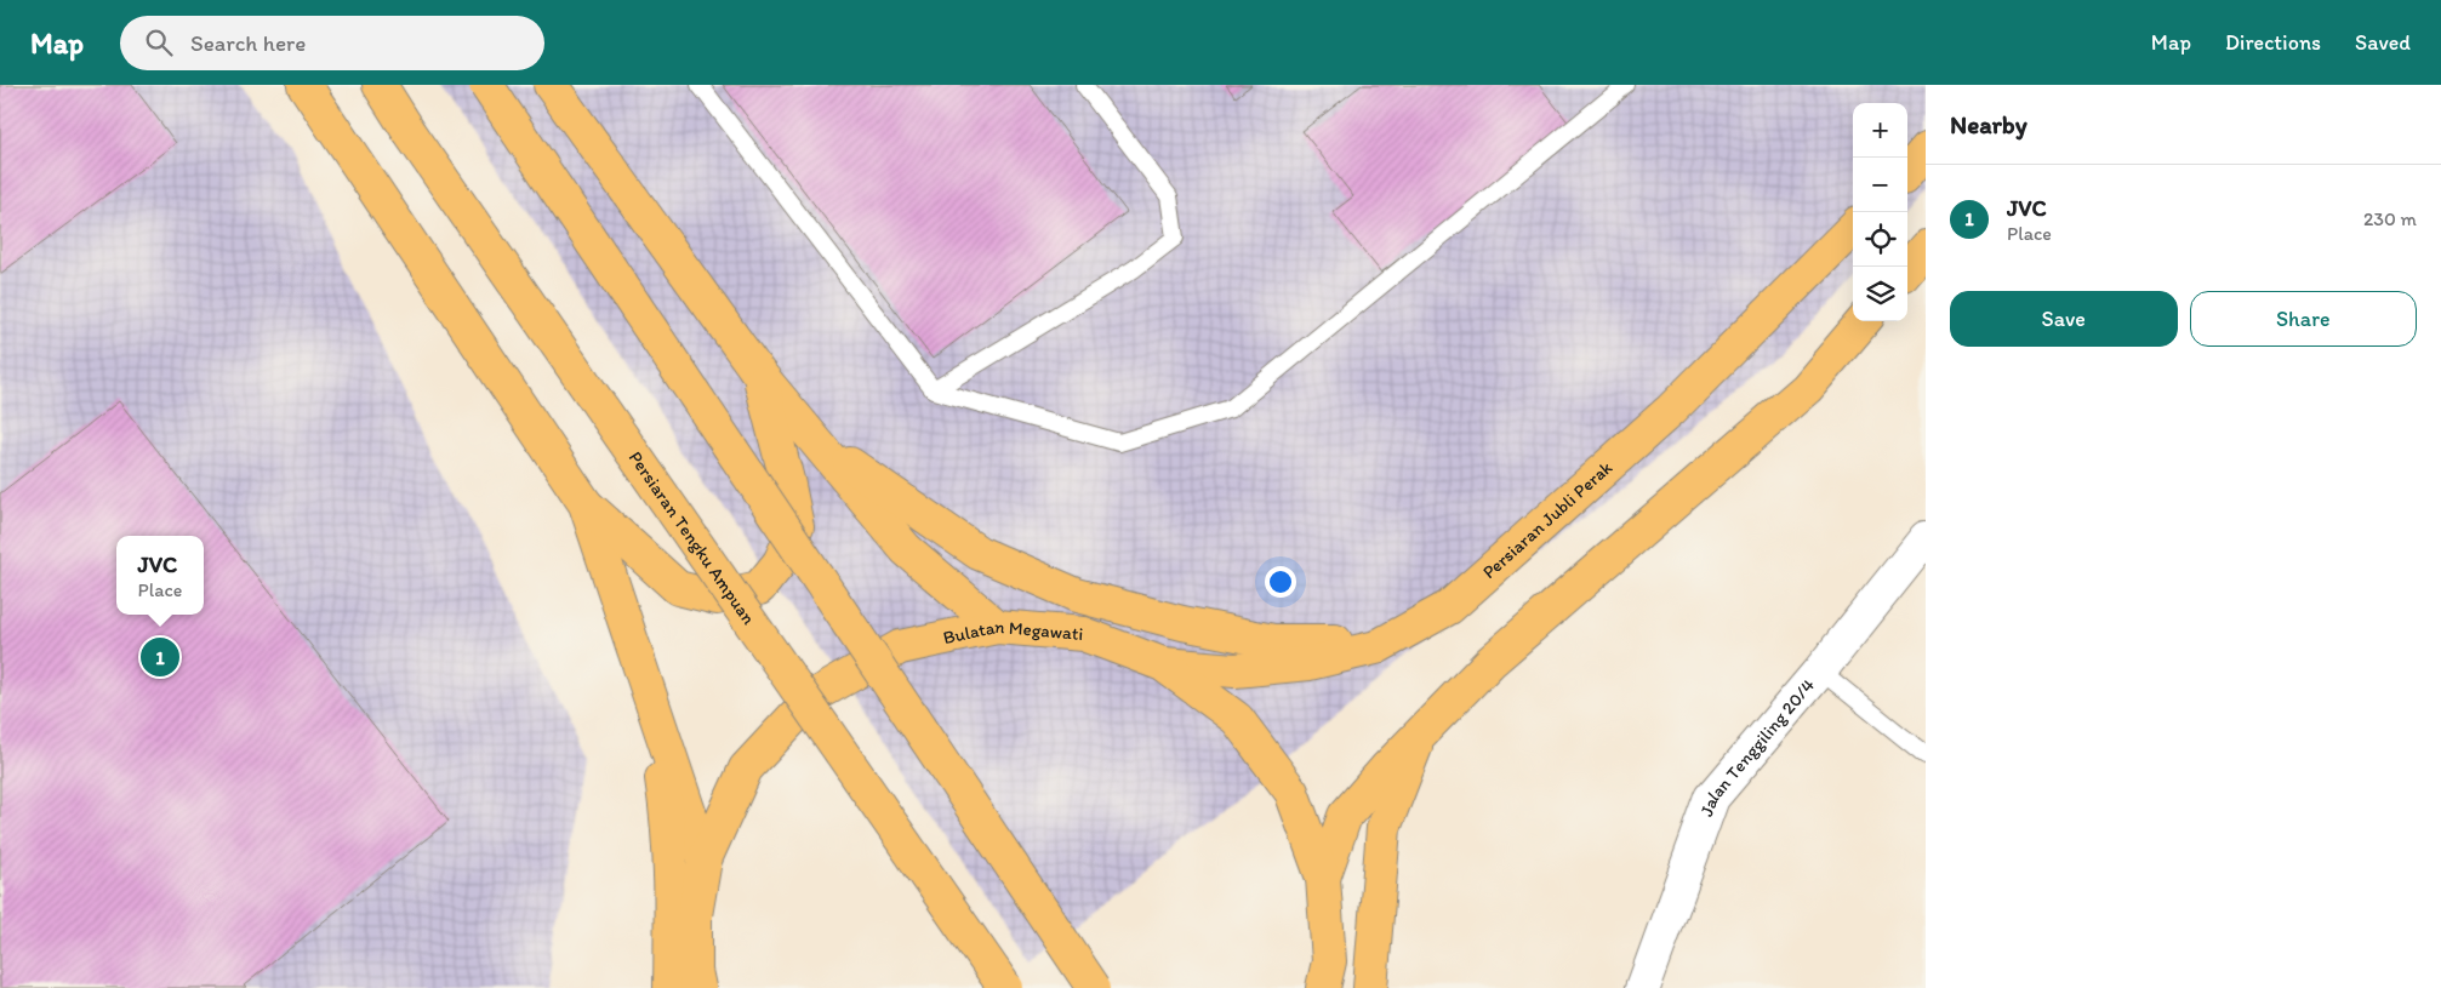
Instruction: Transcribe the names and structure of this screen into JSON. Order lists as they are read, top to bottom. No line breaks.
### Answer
{"streets":{"main road":["Persiaran Jubli Perak","Persiaran Tengku Ampuan","Bulatan Megawati"],"street":["Jalan Tenggiling 20/4"]},"crossings":[["Persiaran Jubli Perak","Bulatan Megawati"]],"page":{"header":"Map","search":"Search here","nav":["Map","Directions","Saved"],"heading":"Nearby","map_buttons":["+","−"],"list":[{"mark":"1","name":"JVC","note":"Place","value":"230 m"}],"buttons":["Save","Share"],"popup":["JVC","Place"],"pins":"1"}}
